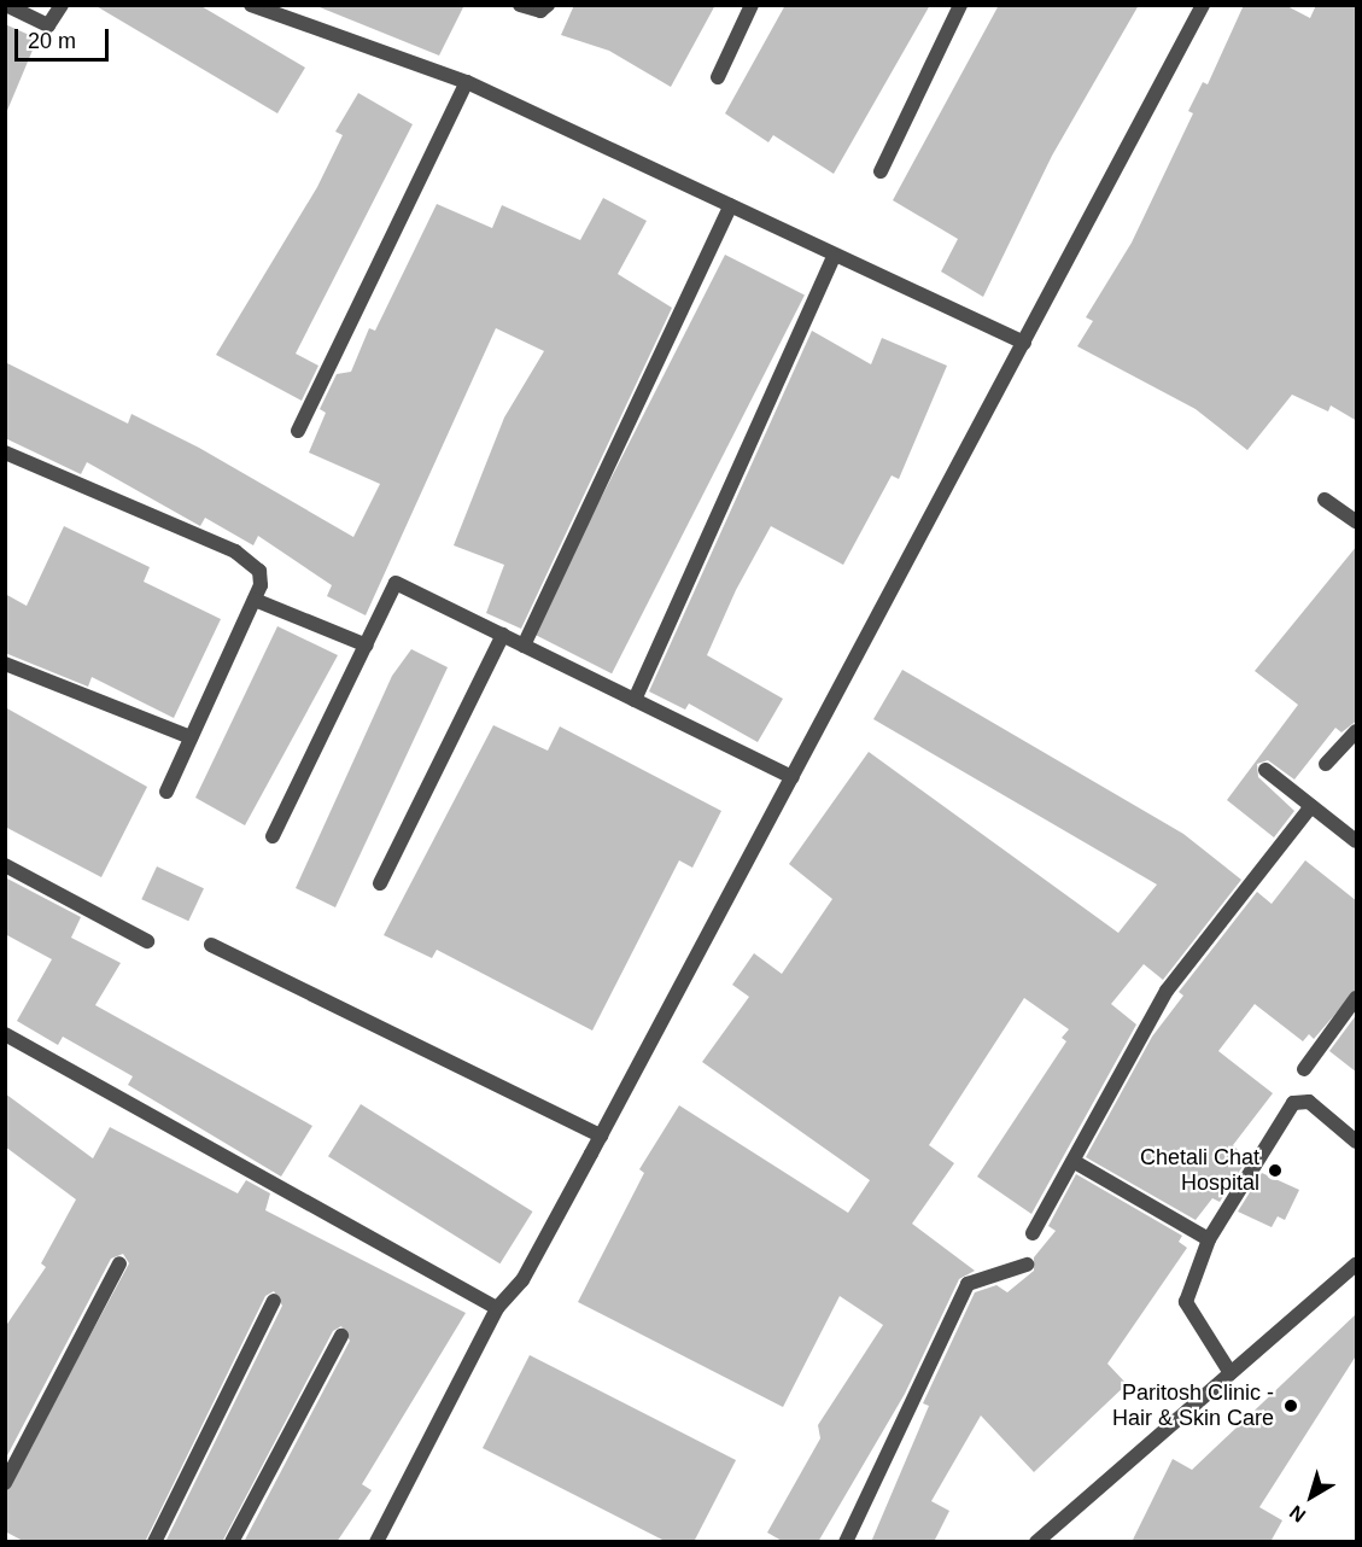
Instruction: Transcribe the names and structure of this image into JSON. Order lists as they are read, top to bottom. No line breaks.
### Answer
{"places":["Chetali Chat Hospital","Paritosh Clinic - Hair & Skin Care"],"scale_bar":"20 m","north":"bottom left"}
